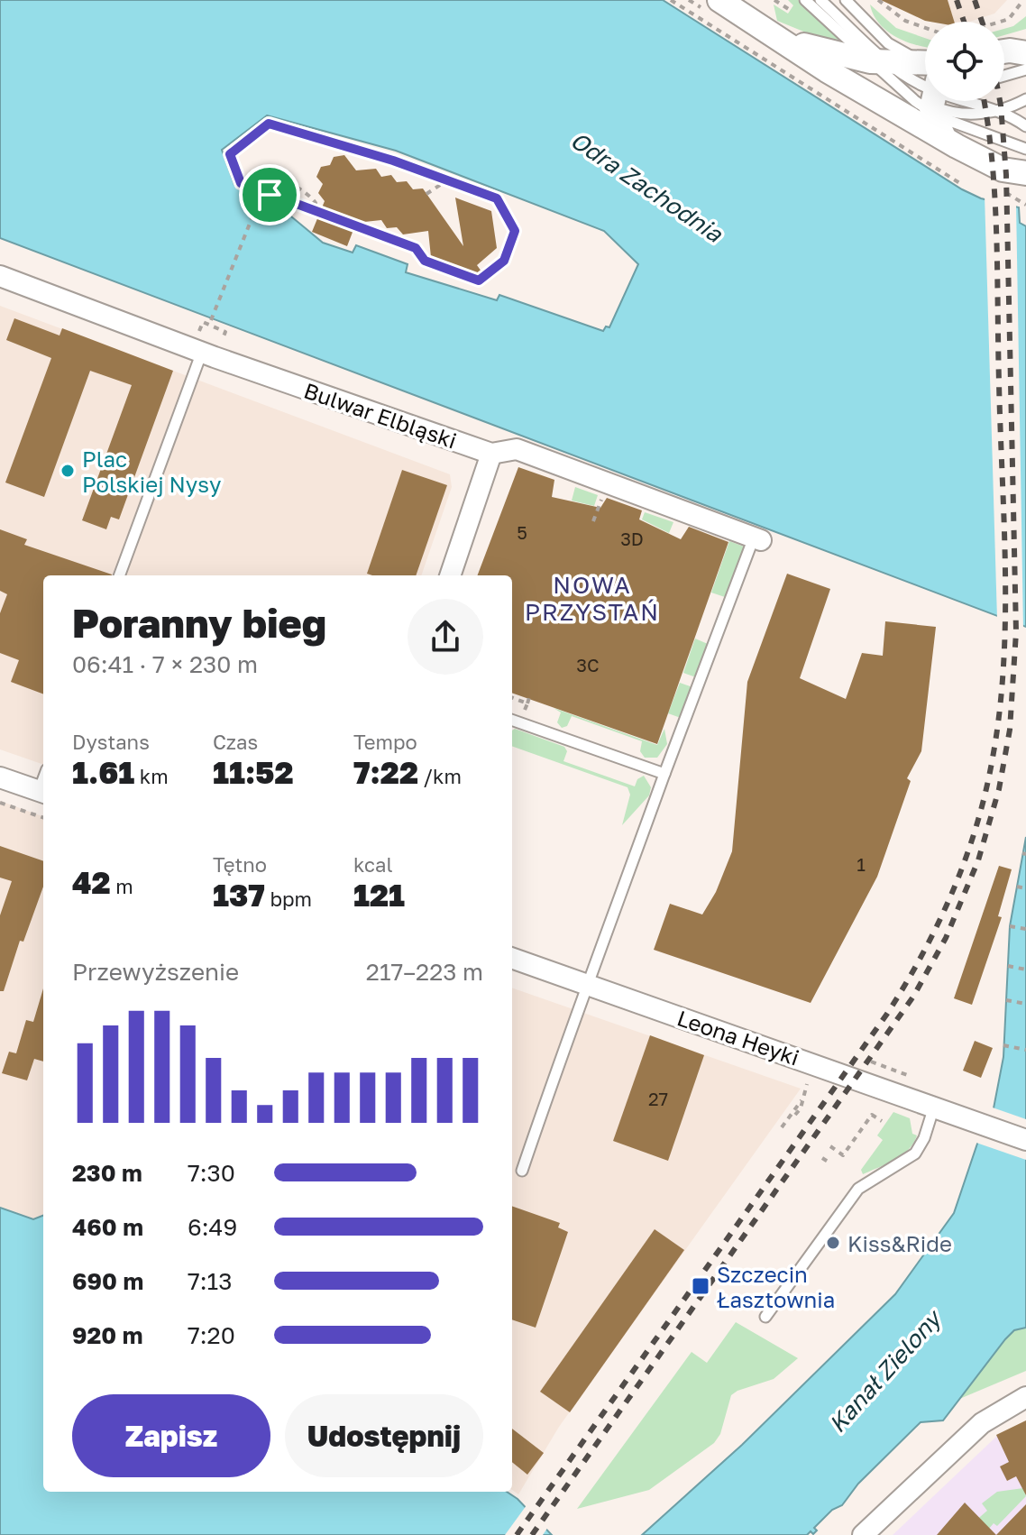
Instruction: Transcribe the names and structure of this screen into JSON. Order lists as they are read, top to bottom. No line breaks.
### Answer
{"streets":{"street":["Bulwar Elbląski","Leona Heyki"]},"districts":["NOWA PRZYSTAŃ"],"water":["Odra Zachodnia","Kanał Zielony"],"places":{"other":["Plac Polskiej Nysy","Kiss&Ride"],"transit":["Szczecin Łasztownia"]},"house_numbers":["5","3D","3C","1","27"],"page":{"heading":["Poranny bieg","06:41 · 7 × 230 m"],"stats":[["Dystans","1.61 km"],["Czas","11:52"],["Tempo","7:22 /km"],["42 m"],["Tętno","137 bpm"],["kcal","121"]],"chart":["Przewyższenie","217–223 m"],"list":[{"name":"230 m","note":"7:30"},{"name":"460 m","note":"6:49"},{"name":"690 m","note":"7:13"},{"name":"920 m","note":"7:20"}],"buttons":["Zapisz","Udostępnij"]}}
